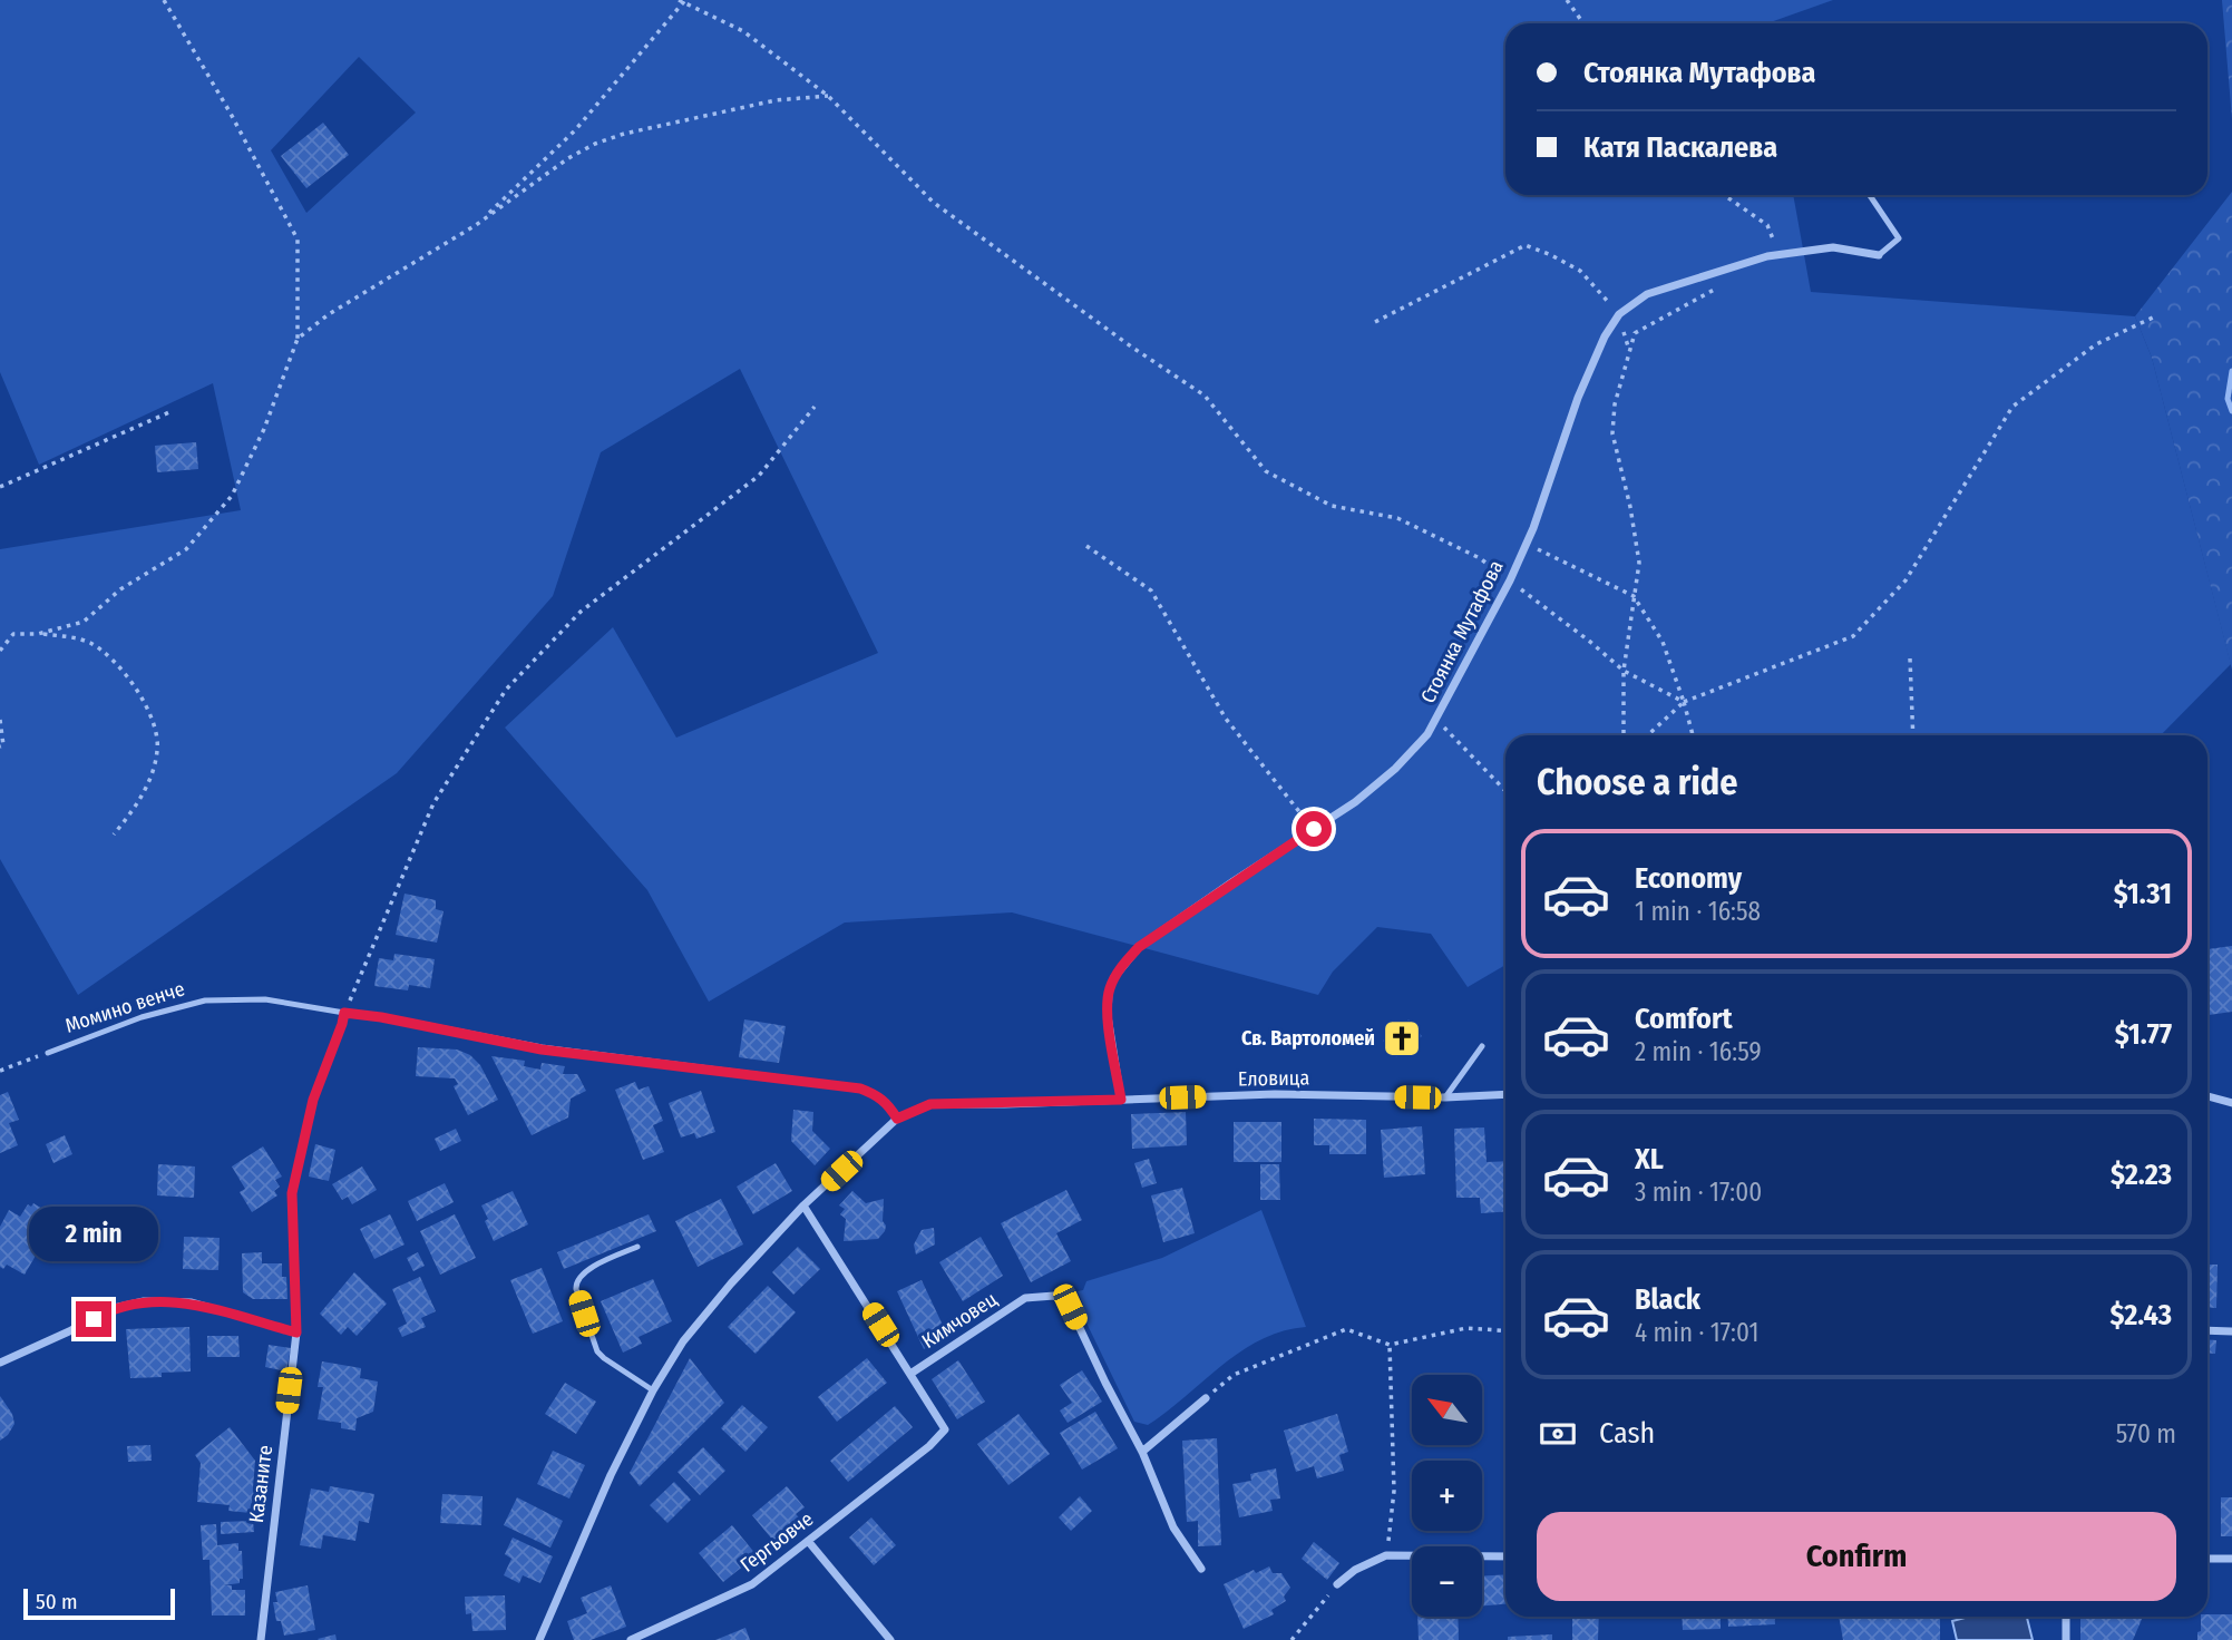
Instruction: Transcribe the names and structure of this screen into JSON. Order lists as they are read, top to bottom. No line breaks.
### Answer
{"streets":{"street":["Стоянка Мутафова","Момино венче","Еловица","Кимчовец","Казаните","Гергьовче"]},"crossings":[["Стоянка Мутафова","Еловица"],["Момино венче","Еловица"],["Момино венче","Казаните"],["Кимчовец","Гергьовче"]],"places":{"church":["Св. Вартоломей"]},"scale_bar":"50 m","north":"top left","page":{"banner":["Стоянка Мутафова","Катя Паскалева"],"heading":"Choose a ride","list":[{"name":"Economy","note":"1 min · 16:58","value":"$1.31"},{"name":"Comfort","note":"2 min · 16:59","value":"$1.77"},{"name":"XL","note":"3 min · 17:00","value":"$2.23"},{"name":"Black","note":"4 min · 17:01","value":"$2.43"}],"bubble":"2 min","map_buttons":["+","−"],"pay":["Cash","570 m"],"buttons":"Confirm","scale":"50 m"}}
